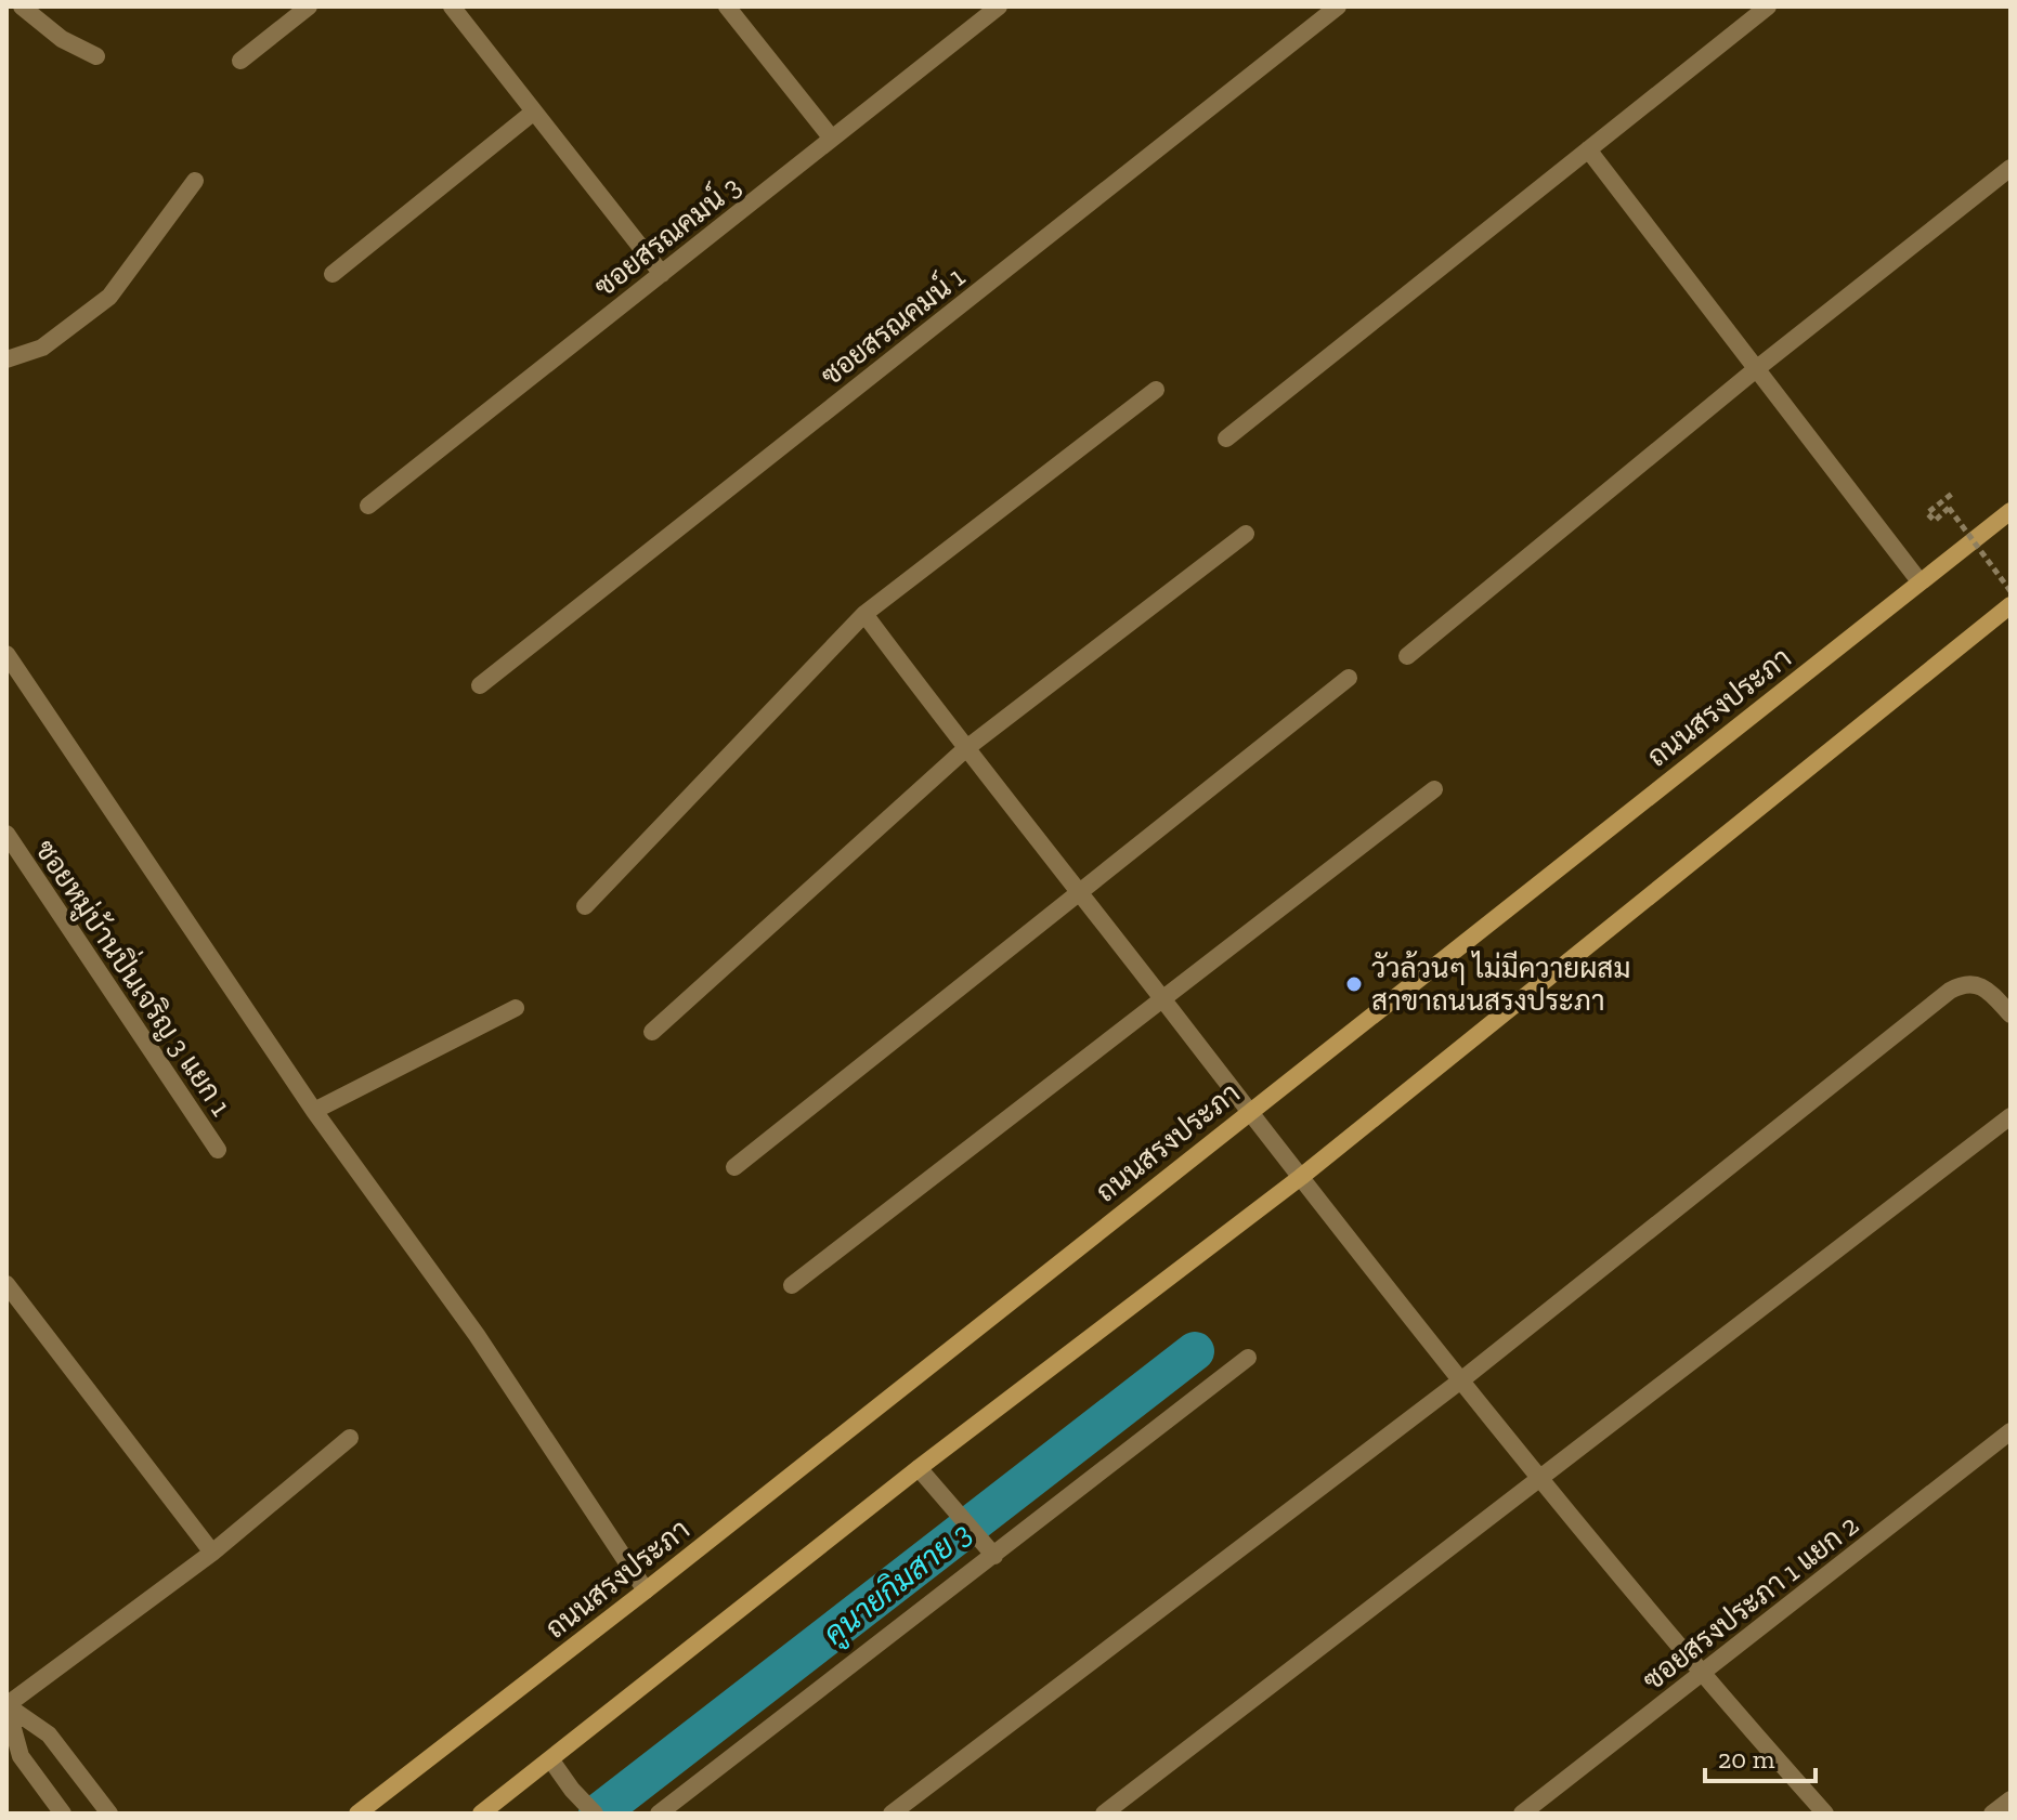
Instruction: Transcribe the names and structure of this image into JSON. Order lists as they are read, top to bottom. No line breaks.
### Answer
{"streets":{"main road":["ถนนสรงประภา"],"street":["ซอยสรณคมน์ 3","ซอยสรณคมน์ 1","ซอยหมู่บ้านปิ่นเจริญ 3 แยก 1","ซอยสรงประภา 1 แยก 2"]},"water":["คูนายกิมสาย 3"],"places":["วัวล้วนๆ ไม่มีควายผสม สาขาถนนสรงประภา"],"scale_bar":"20 m"}
